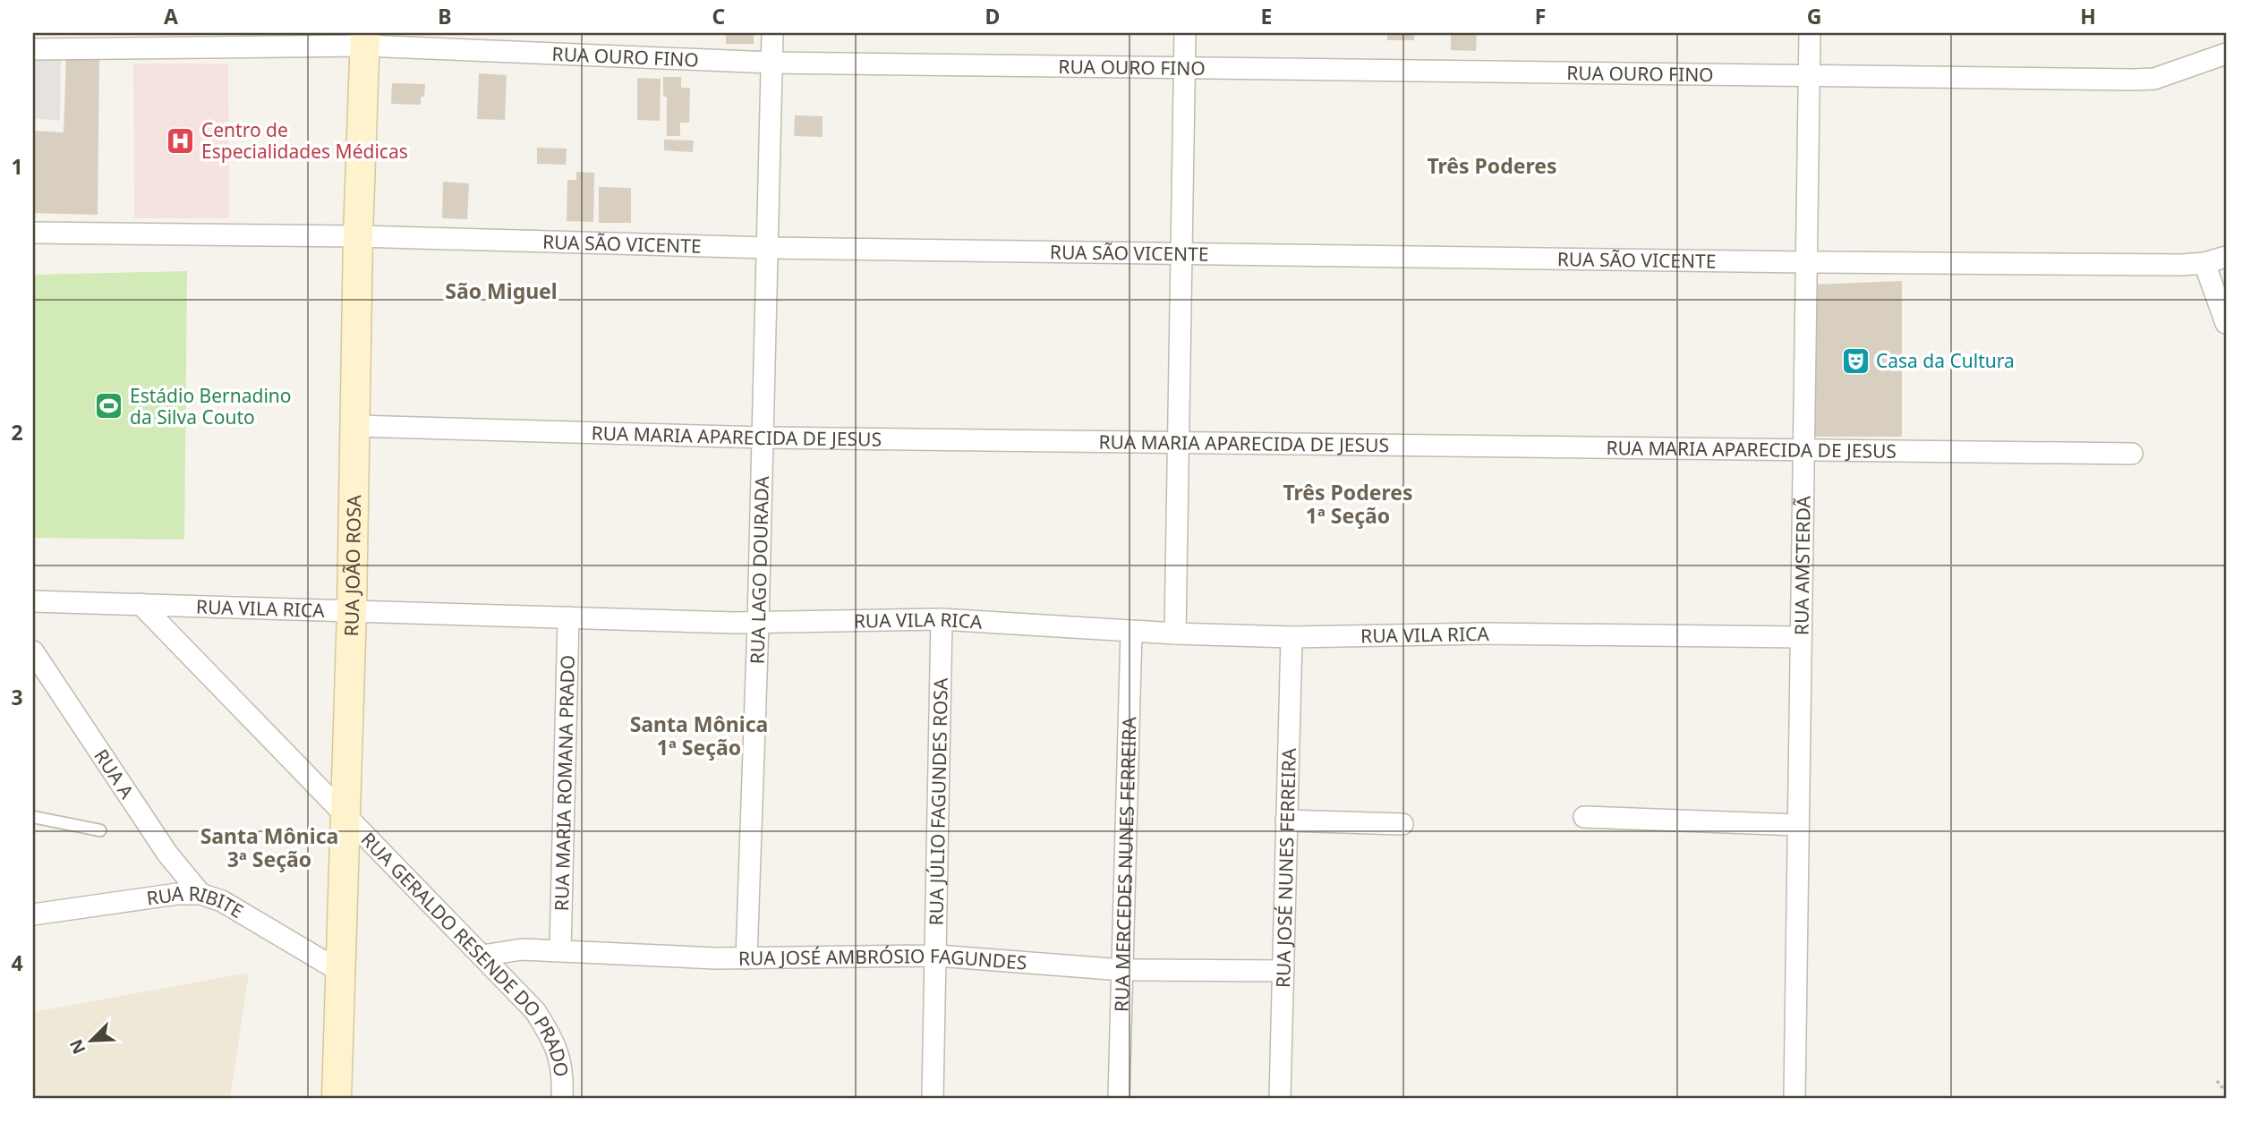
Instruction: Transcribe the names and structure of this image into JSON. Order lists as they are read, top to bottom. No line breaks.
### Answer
{"streets":{"main road":["RUA JOÃO ROSA"],"street":["RUA OURO FINO","RUA SÃO VICENTE","RUA MARIA APARECIDA DE JESUS","RUA AMSTERDÃ","RUA LAGO DOURADA","RUA VILA RICA","RUA A","RUA MARIA ROMANA PRADO","RUA JÚLIO FAGUNDES ROSA","RUA MERCEDES NUNES FERREIRA","RUA JOSÉ NUNES FERREIRA","RUA RIBITE","RUA GERALDO RESENDE DO PRADO","RUA JOSÉ AMBRÓSIO FAGUNDES"]},"crossings":[["RUA OURO FINO","RUA JOÃO ROSA"],["RUA OURO FINO","RUA AMSTERDÃ"],["RUA OURO FINO","RUA LAGO DOURADA"],["RUA SÃO VICENTE","RUA JOÃO ROSA"],["RUA SÃO VICENTE","RUA AMSTERDÃ"],["RUA SÃO VICENTE","RUA LAGO DOURADA"],["RUA MARIA APARECIDA DE JESUS","RUA JOÃO ROSA"],["RUA MARIA APARECIDA DE JESUS","RUA AMSTERDÃ"],["RUA MARIA APARECIDA DE JESUS","RUA LAGO DOURADA"],["RUA JOÃO ROSA","RUA VILA RICA"],["RUA JOÃO ROSA","RUA RIBITE"],["RUA JOÃO ROSA","RUA GERALDO RESENDE DO PRADO"],["RUA AMSTERDÃ","RUA VILA RICA"],["RUA LAGO DOURADA","RUA VILA RICA"],["RUA LAGO DOURADA","RUA JOSÉ AMBRÓSIO FAGUNDES"],["RUA VILA RICA","RUA MARIA ROMANA PRADO"],["RUA VILA RICA","RUA JÚLIO FAGUNDES ROSA"],["RUA VILA RICA","RUA MERCEDES NUNES FERREIRA"],["RUA VILA RICA","RUA JOSÉ NUNES FERREIRA"],["RUA VILA RICA","RUA GERALDO RESENDE DO PRADO"],["RUA A","RUA RIBITE"],["RUA MARIA ROMANA PRADO","RUA JOSÉ AMBRÓSIO FAGUNDES"],["RUA JÚLIO FAGUNDES ROSA","RUA JOSÉ AMBRÓSIO FAGUNDES"],["RUA MERCEDES NUNES FERREIRA","RUA JOSÉ AMBRÓSIO FAGUNDES"],["RUA JOSÉ NUNES FERREIRA","RUA JOSÉ AMBRÓSIO FAGUNDES"],["RUA GERALDO RESENDE DO PRADO","RUA JOSÉ AMBRÓSIO FAGUNDES"]],"districts":["Três Poderes","São Miguel","Três Poderes 1ª Seção","Santa Mônica 1ª Seção","Santa Mônica 3ª Seção"],"places":{"hospital":["Centro de Especialidades Médicas"],"theatre":["Casa da Cultura"],"sports":["Estádio Bernadino da Silva Couto"]},"north":"bottom left","grid":{"columns":["A","B","C","D","E","F","G","H"],"rows":["1","2","3","4"]}}
